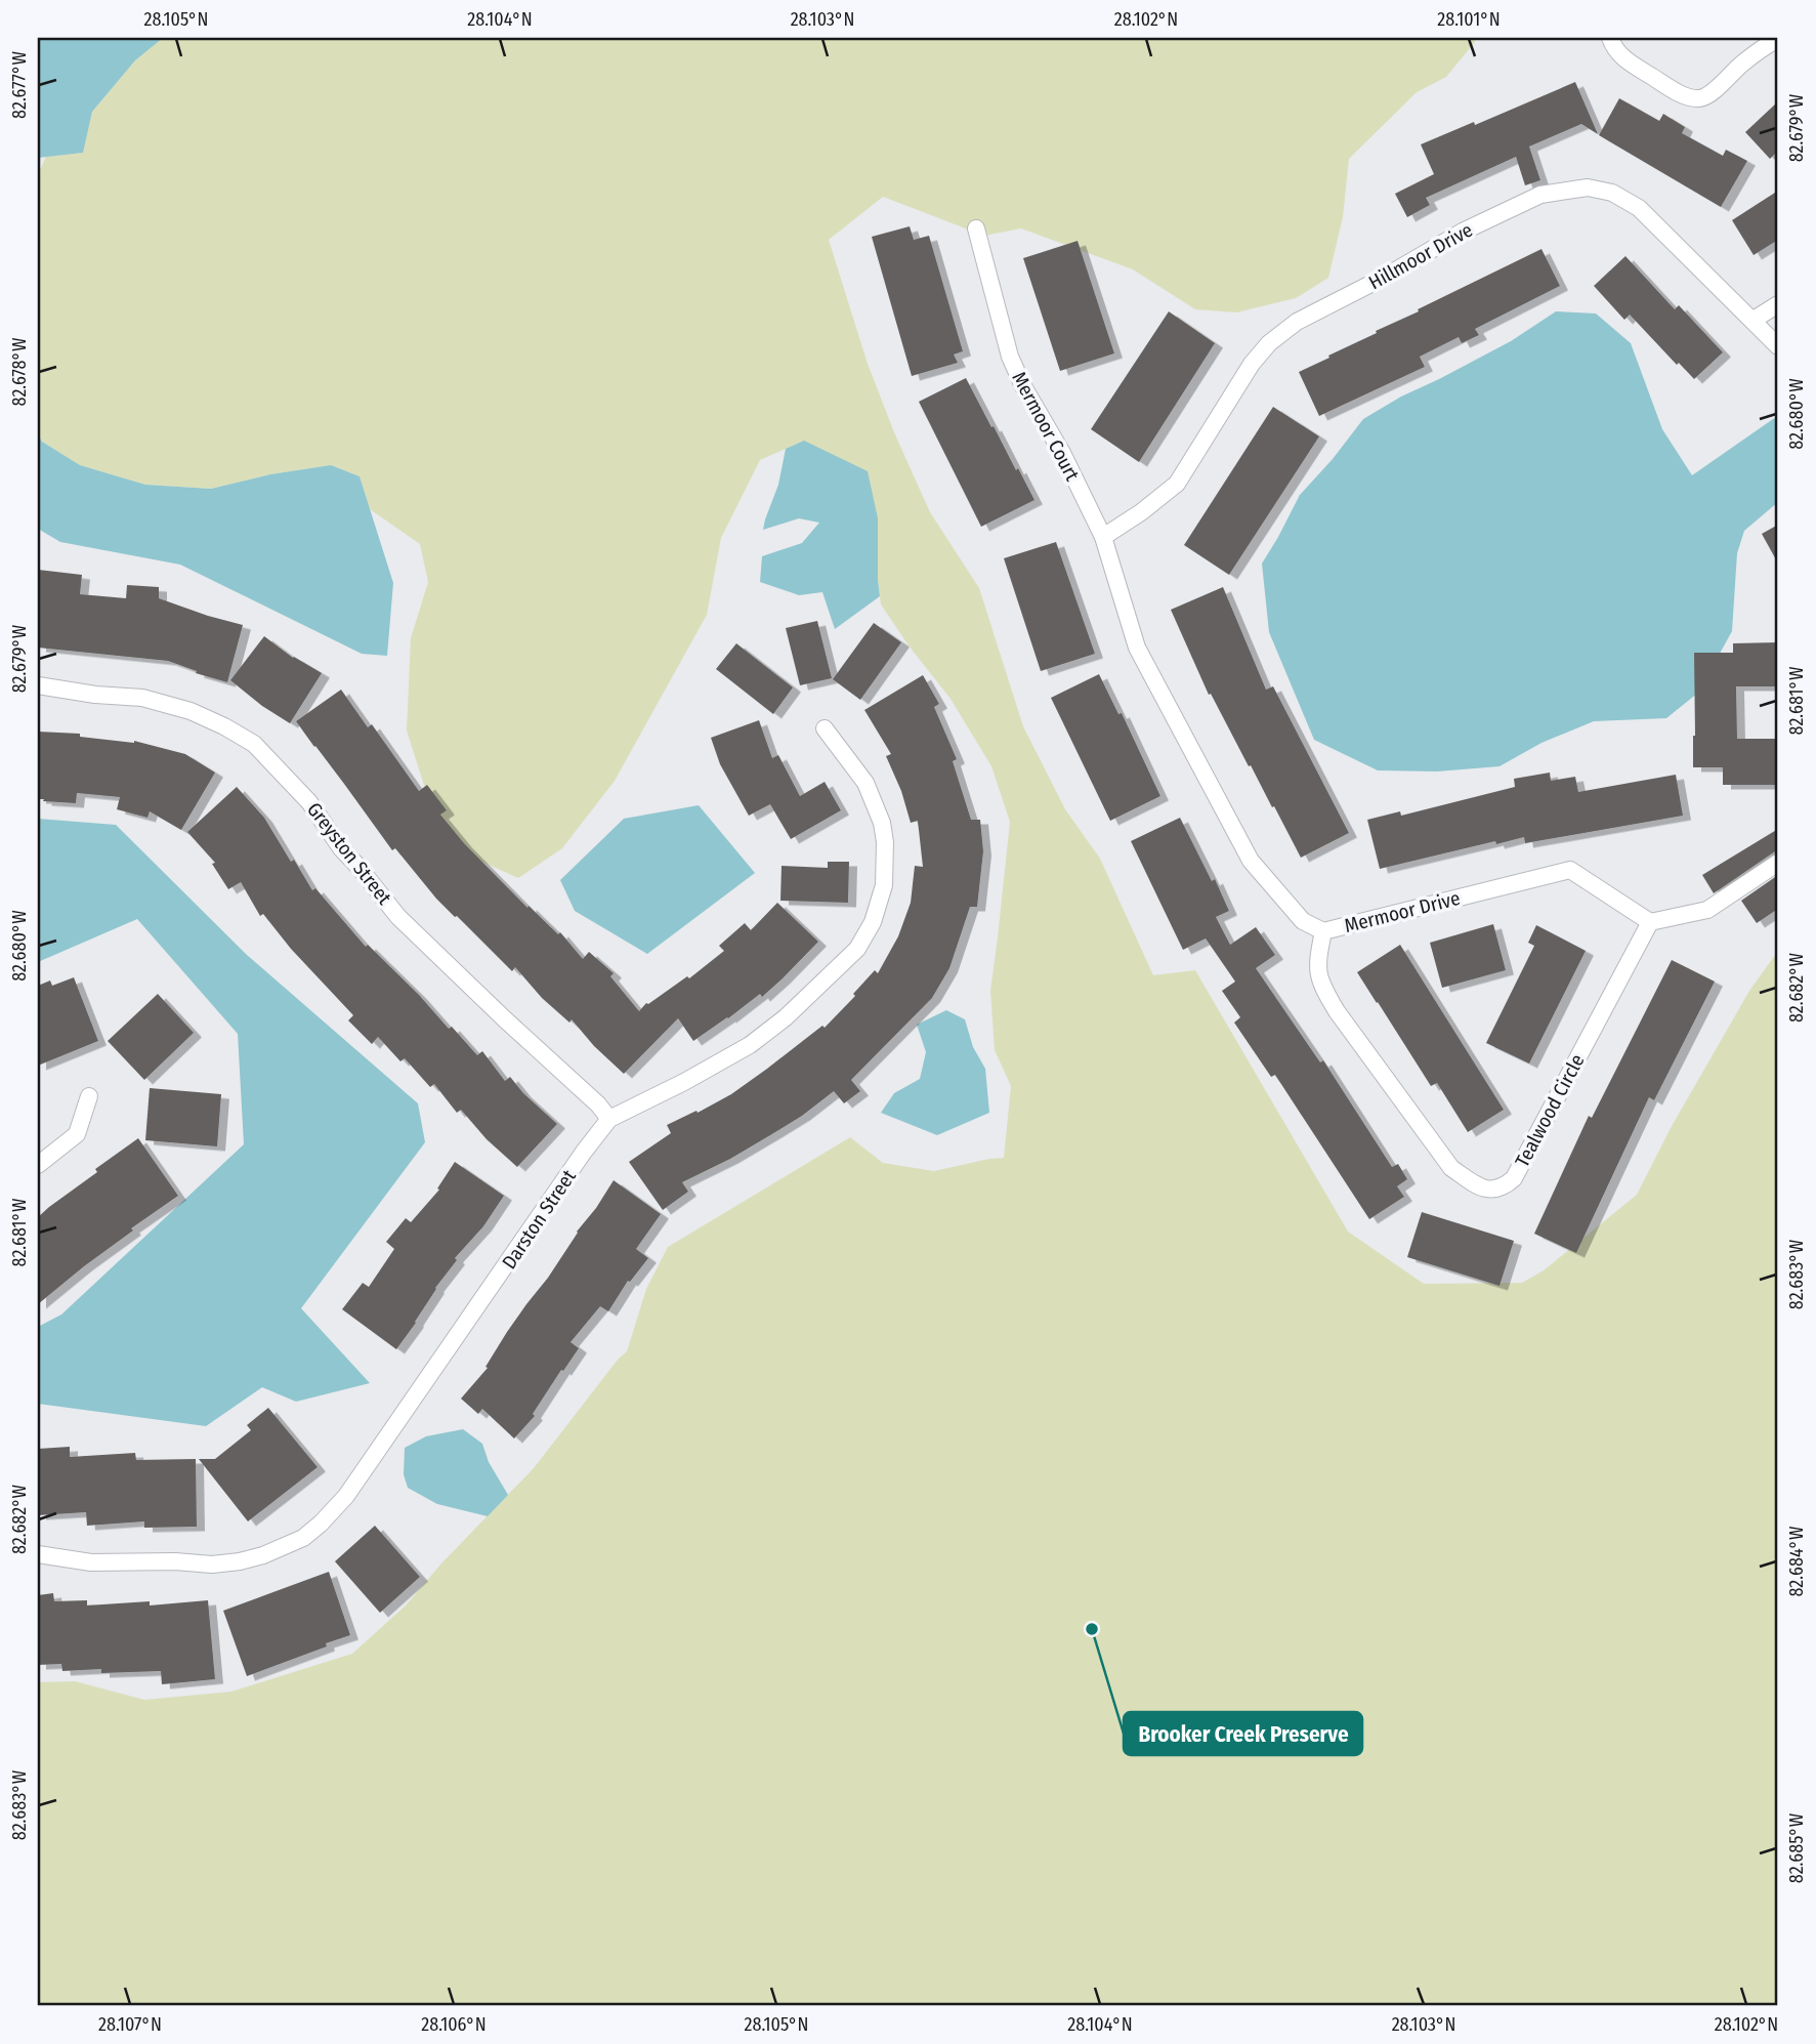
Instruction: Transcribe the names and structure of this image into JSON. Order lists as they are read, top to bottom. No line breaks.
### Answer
{"streets":{"street":["Hillmoor Drive","Mermoor Court","Greyston Street","Mermoor Drive","Tealwood Circle","Darston Street"]},"crossings":[["Hillmoor Drive","Mermoor Court"],["Hillmoor Drive","Mermoor Drive"],["Mermoor Court","Mermoor Drive"],["Greyston Street","Darston Street"],["Mermoor Drive","Tealwood Circle"]],"places":["Brooker Creek Preserve"],"coordinates":["28.105°N","28.104°N","28.103°N","28.102°N","28.101°N","82.677°W","82.679°W","82.678°W","82.680°W","82.681°W","82.682°W","82.683°W","82.684°W","82.685°W","28.107°N","28.106°N"]}
